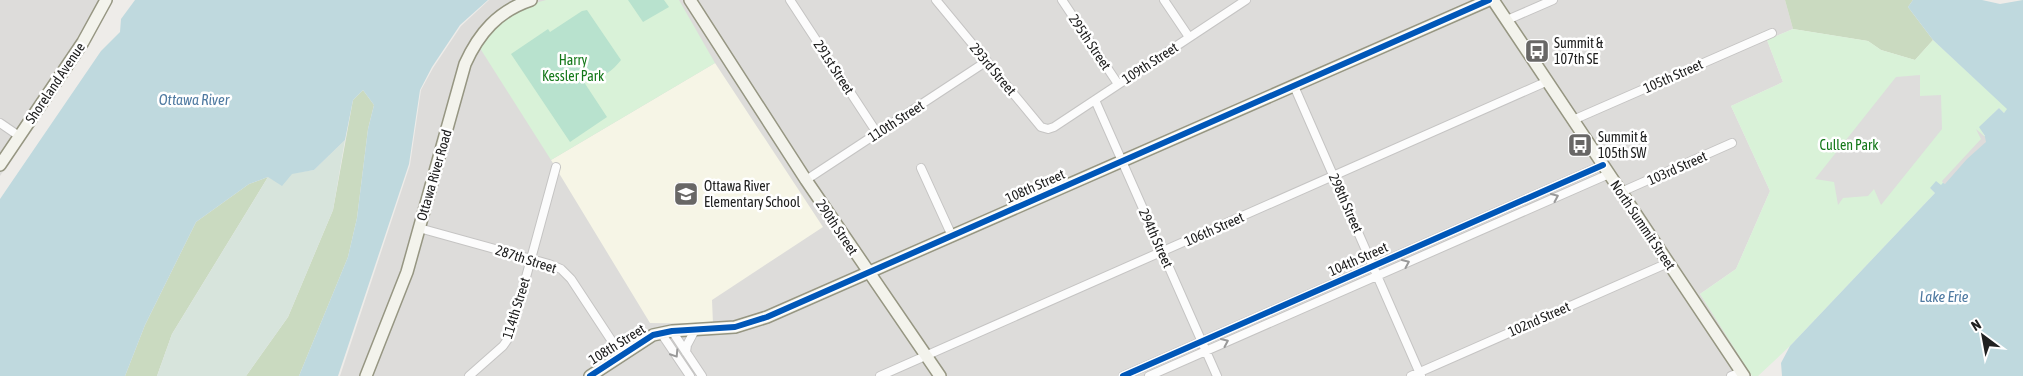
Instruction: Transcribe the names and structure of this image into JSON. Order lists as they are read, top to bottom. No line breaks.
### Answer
{"streets":{"street":["295th Street","109th Street","291st Street","293rd Street","105th Street","Shoreland Avenue","110th Street","103rd Street","Ottawa River Road","108th Street","298th Street","North Summit Street","290th Street","106th Street","294th Street","287th Street","104th Street","114th Street","102nd Street"]},"crossings":[["295th Street","109th Street"],["109th Street","293rd Street"],["109th Street","294th Street"],["291st Street","110th Street"],["293rd Street","110th Street"],["105th Street","North Summit Street"],["110th Street","290th Street"],["103rd Street","North Summit Street"],["Ottawa River Road","287th Street"],["108th Street","298th Street"],["108th Street","290th Street"],["108th Street","294th Street"],["108th Street","287th Street"],["298th Street","106th Street"],["298th Street","104th Street"],["298th Street","102nd Street"],["North Summit Street","106th Street"],["North Summit Street","104th Street"],["North Summit Street","102nd Street"],["290th Street","106th Street"],["106th Street","294th Street"],["294th Street","104th Street"],["287th Street","114th Street"]],"water":["Ottawa River","Lake Erie"],"parks":["Harry Kessler Park","Cullen Park"],"places":{"bus stop":["Summit & 107th SE","Summit & 105th SW"],"school or university":["Ottawa River Elementary School"]},"north":"top left"}
